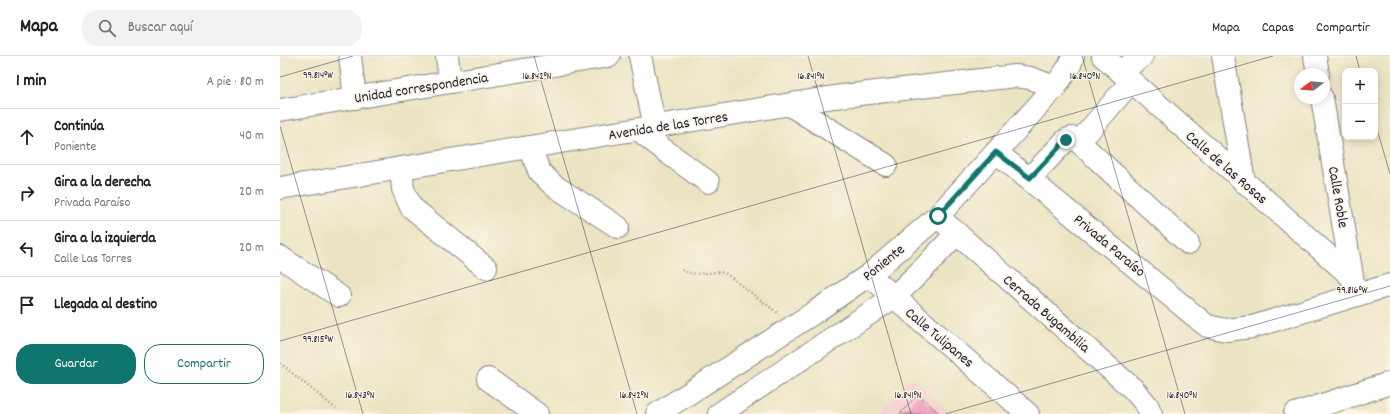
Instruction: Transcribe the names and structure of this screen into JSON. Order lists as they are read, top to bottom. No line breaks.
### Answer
{"streets":{"street":["Unidad correspondencia","Avenida de las Torres","Calle de las Rosas","Calle Roble","Privada Paraíso","Poniente","Cerrada Bugambilia","Calle Tulipanes"]},"crossings":[["Avenida de las Torres","Poniente"],["Calle de las Rosas","Calle Roble"],["Calle de las Rosas","Privada Paraíso"],["Calle Roble","Privada Paraíso"],["Privada Paraíso","Poniente"],["Poniente","Cerrada Bugambilia"],["Poniente","Calle Tulipanes"]],"north":"left","page":{"header":"Mapa","search":"Buscar aquí","nav":["Mapa","Capas","Compartir"],"heading":["1 min","A pie · 80 m"],"map_buttons":["+","−"],"list":[["Continúa","Poniente","40 m"],["Gira a la derecha","Privada Paraíso","20 m"],["Gira a la izquierda","Calle Las Torres","20 m"],"Llegada al destino"],"buttons":["Guardar","Compartir"]},"coordinates":["99.814°W","16.842°N","16.841°N","16.840°N","99.816°W","99.815°W","16.843°N"]}
